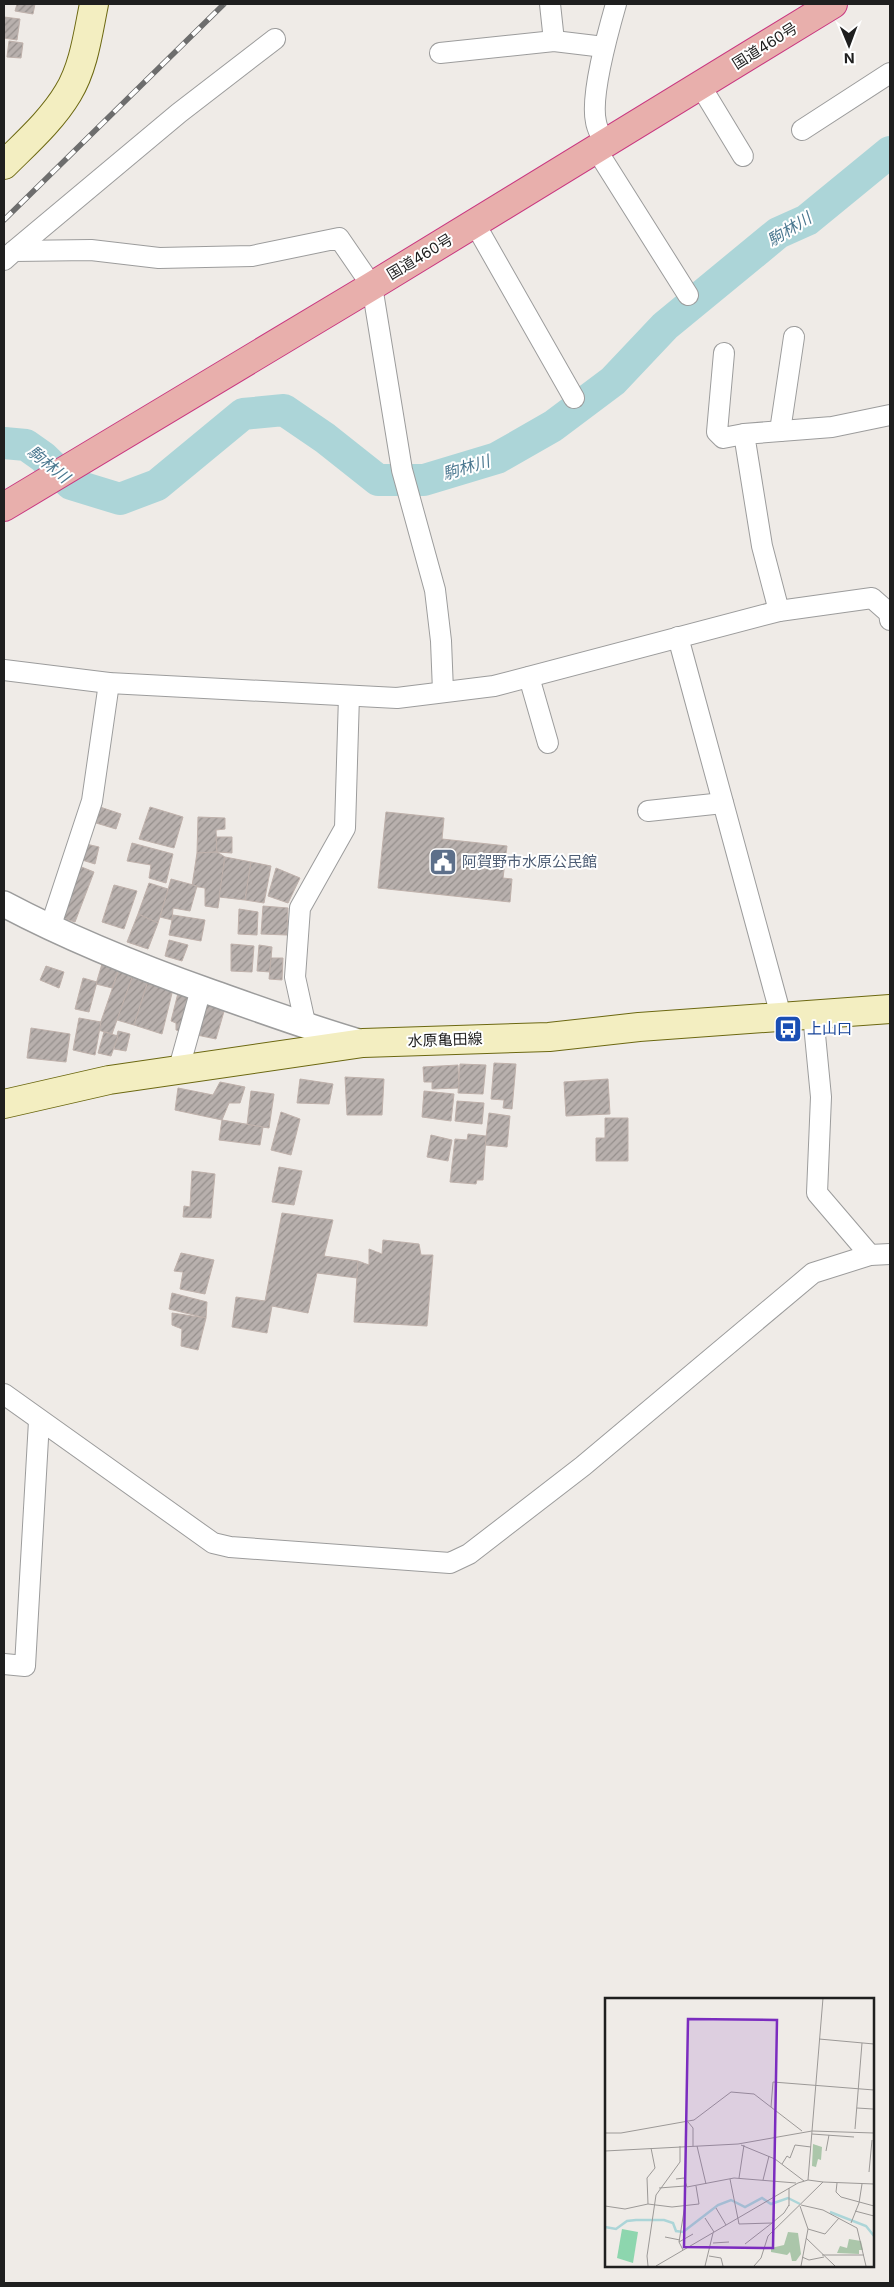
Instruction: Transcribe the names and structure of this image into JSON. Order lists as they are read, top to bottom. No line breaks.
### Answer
{"streets":{"highway":["国道460号"],"main road":["水原亀田線"]},"water":["駒林川"],"places":{"public building":["阿賀野市水原公民館"],"bus stop":["上山口"]},"north":"bottom"}
